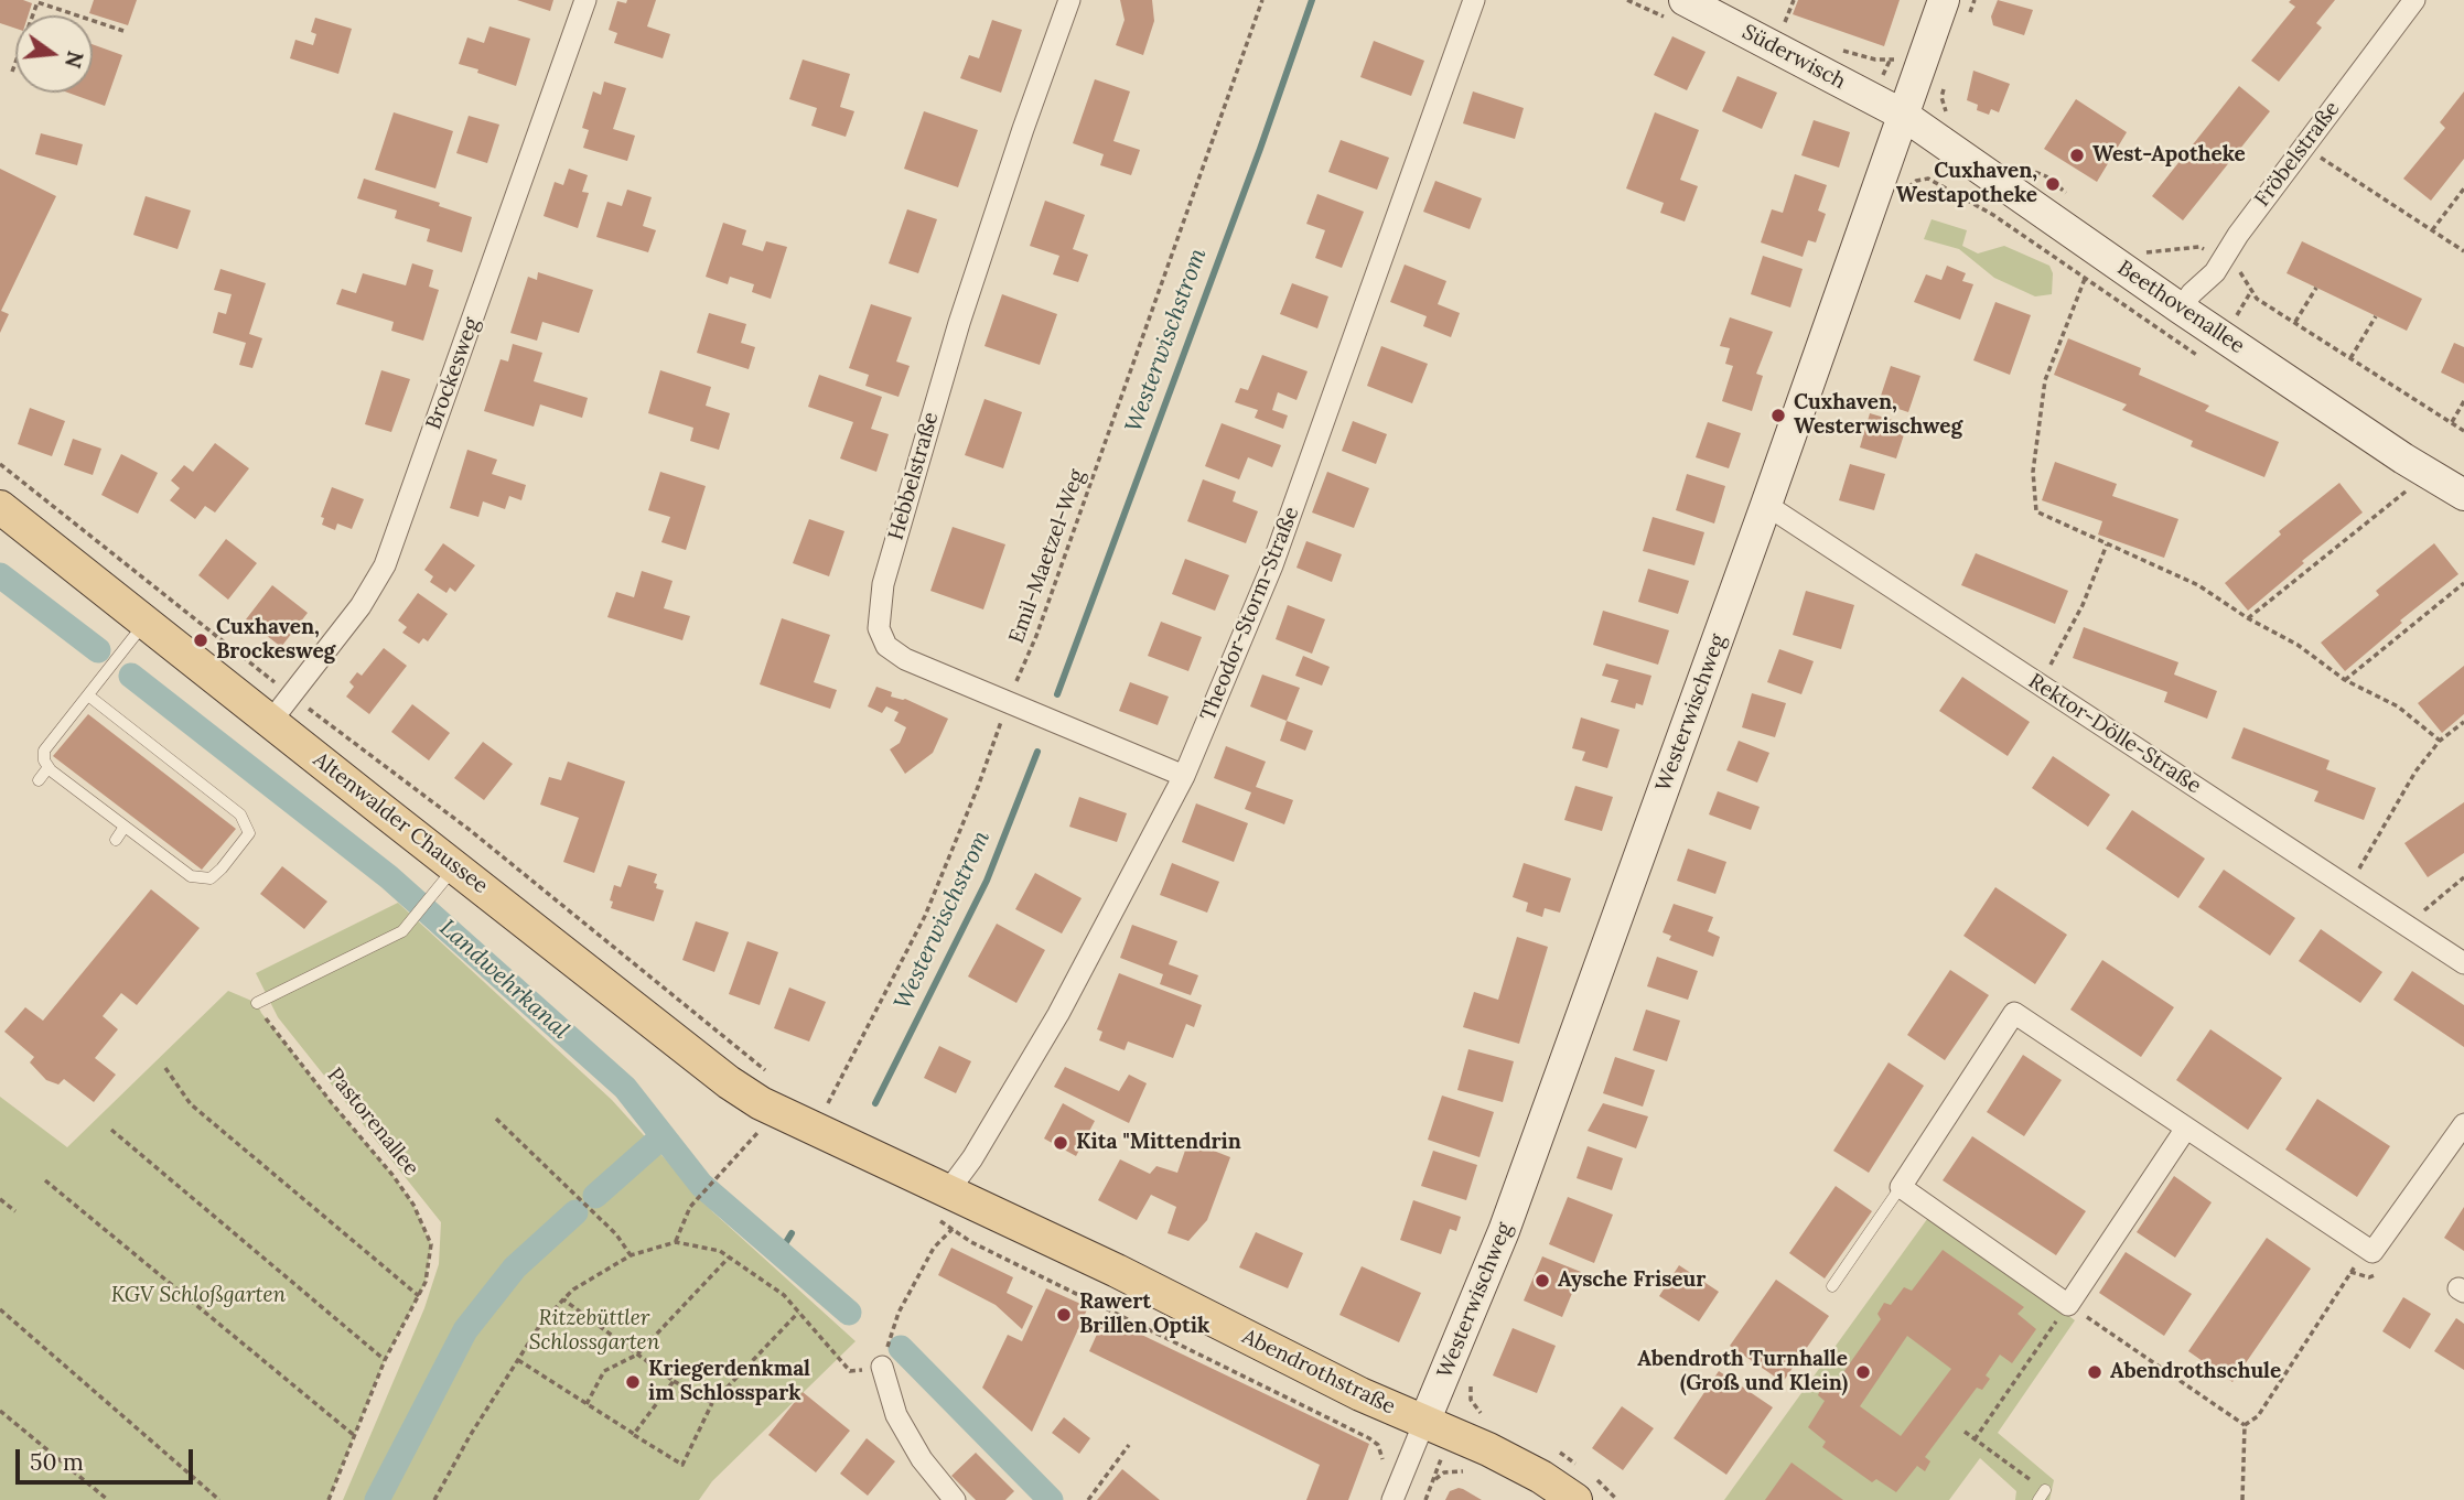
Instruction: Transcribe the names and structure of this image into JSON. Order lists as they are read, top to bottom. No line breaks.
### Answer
{"streets":{"main road":["Altenwalder Chaussee","Abendrothstraße"],"street":["Süderwisch","Fröbelstraße","Beethovenallee","Brockesweg","Hebbelstraße","Theodor-Storm-Straße","Westerwischweg","Rektor-Dölle-Straße"],"path":["Emil-Maetzel-Weg","Pastorenallee"]},"crossings":[["Süderwisch","Beethovenallee"],["Süderwisch","Westerwischweg"],["Fröbelstraße","Beethovenallee"],["Beethovenallee","Westerwischweg"],["Brockesweg","Altenwalder Chaussee"],["Hebbelstraße","Emil-Maetzel-Weg"],["Hebbelstraße","Theodor-Storm-Straße"],["Emil-Maetzel-Weg","Altenwalder Chaussee"],["Emil-Maetzel-Weg","Abendrothstraße"],["Theodor-Storm-Straße","Abendrothstraße"],["Westerwischweg","Rektor-Dölle-Straße"],["Westerwischweg","Abendrothstraße"],["Altenwalder Chaussee","Abendrothstraße"]],"water":["Westerwischstrom","Landwehrkanal"],"parks":["KGV Schloßgarten","Ritzebüttler Schlossgarten"],"places":["West-Apotheke","Cuxhaven, Westapotheke","Cuxhaven, Westerwischweg","Cuxhaven, Brockesweg","Kita \"Mittendrin","Aysche Friseur","Rawert Brillen Optik","Abendroth Turnhalle (Groß und Klein)","Abendrothschule","Kriegerdenkmal im Schlosspark"],"scale_bar":"50 m","north":"right"}
